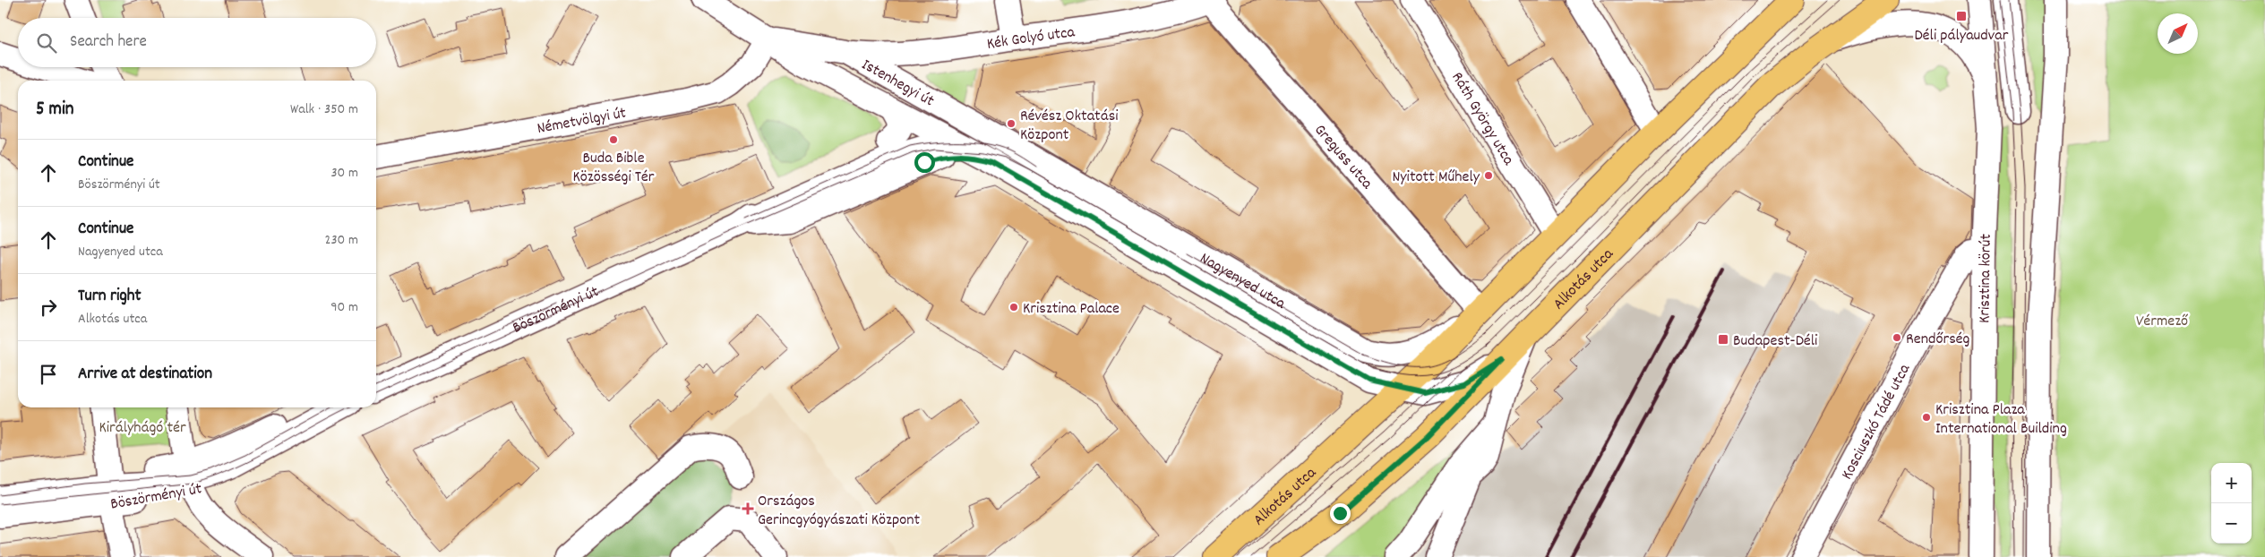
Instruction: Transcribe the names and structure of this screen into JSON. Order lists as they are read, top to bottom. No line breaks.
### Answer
{"streets":{"main road":["Alkotás utca"],"street":["Kék Golyó utca","Istenhegyi út","Ráth György utca","Németvölgyi út","Greguss utca","Krisztina körút","Nagyenyed utca","Böszörményi út","Kosciuszkó Tádé utca"]},"crossings":[["Kék Golyó utca","Istenhegyi út"],["Kék Golyó utca","Greguss utca"],["Istenhegyi út","Németvölgyi út"],["Istenhegyi út","Nagyenyed utca"],["Istenhegyi út","Böszörményi út"],["Ráth György utca","Alkotás utca"],["Greguss utca","Alkotás utca"],["Greguss utca","Nagyenyed utca"],["Alkotás utca","Nagyenyed utca"],["Krisztina körút","Kosciuszkó Tádé utca"],["Nagyenyed utca","Böszörményi út"]],"parks":["Vérmező","Királyhágó tér"],"places":{"transit":["Déli pályaudvar","Budapest-Déli"],"other":["Révész Oktatási Központ","Buda Bible Közösségi Tér","Nyitott Műhely","Krisztina Palace","Rendőrség","Krisztina Plaza International Building"],"health":["Országos Gerincgyógyászati Központ"]},"north":"top right","page":{"search":"Search here","heading":["5 min","Walk · 350 m"],"list":[["Continue","Böszörményi út","30 m"],["Continue","Nagyenyed utca","230 m"],["Turn right","Alkotás utca","90 m"],"Arrive at destination"],"map_buttons":["+","−"]}}
